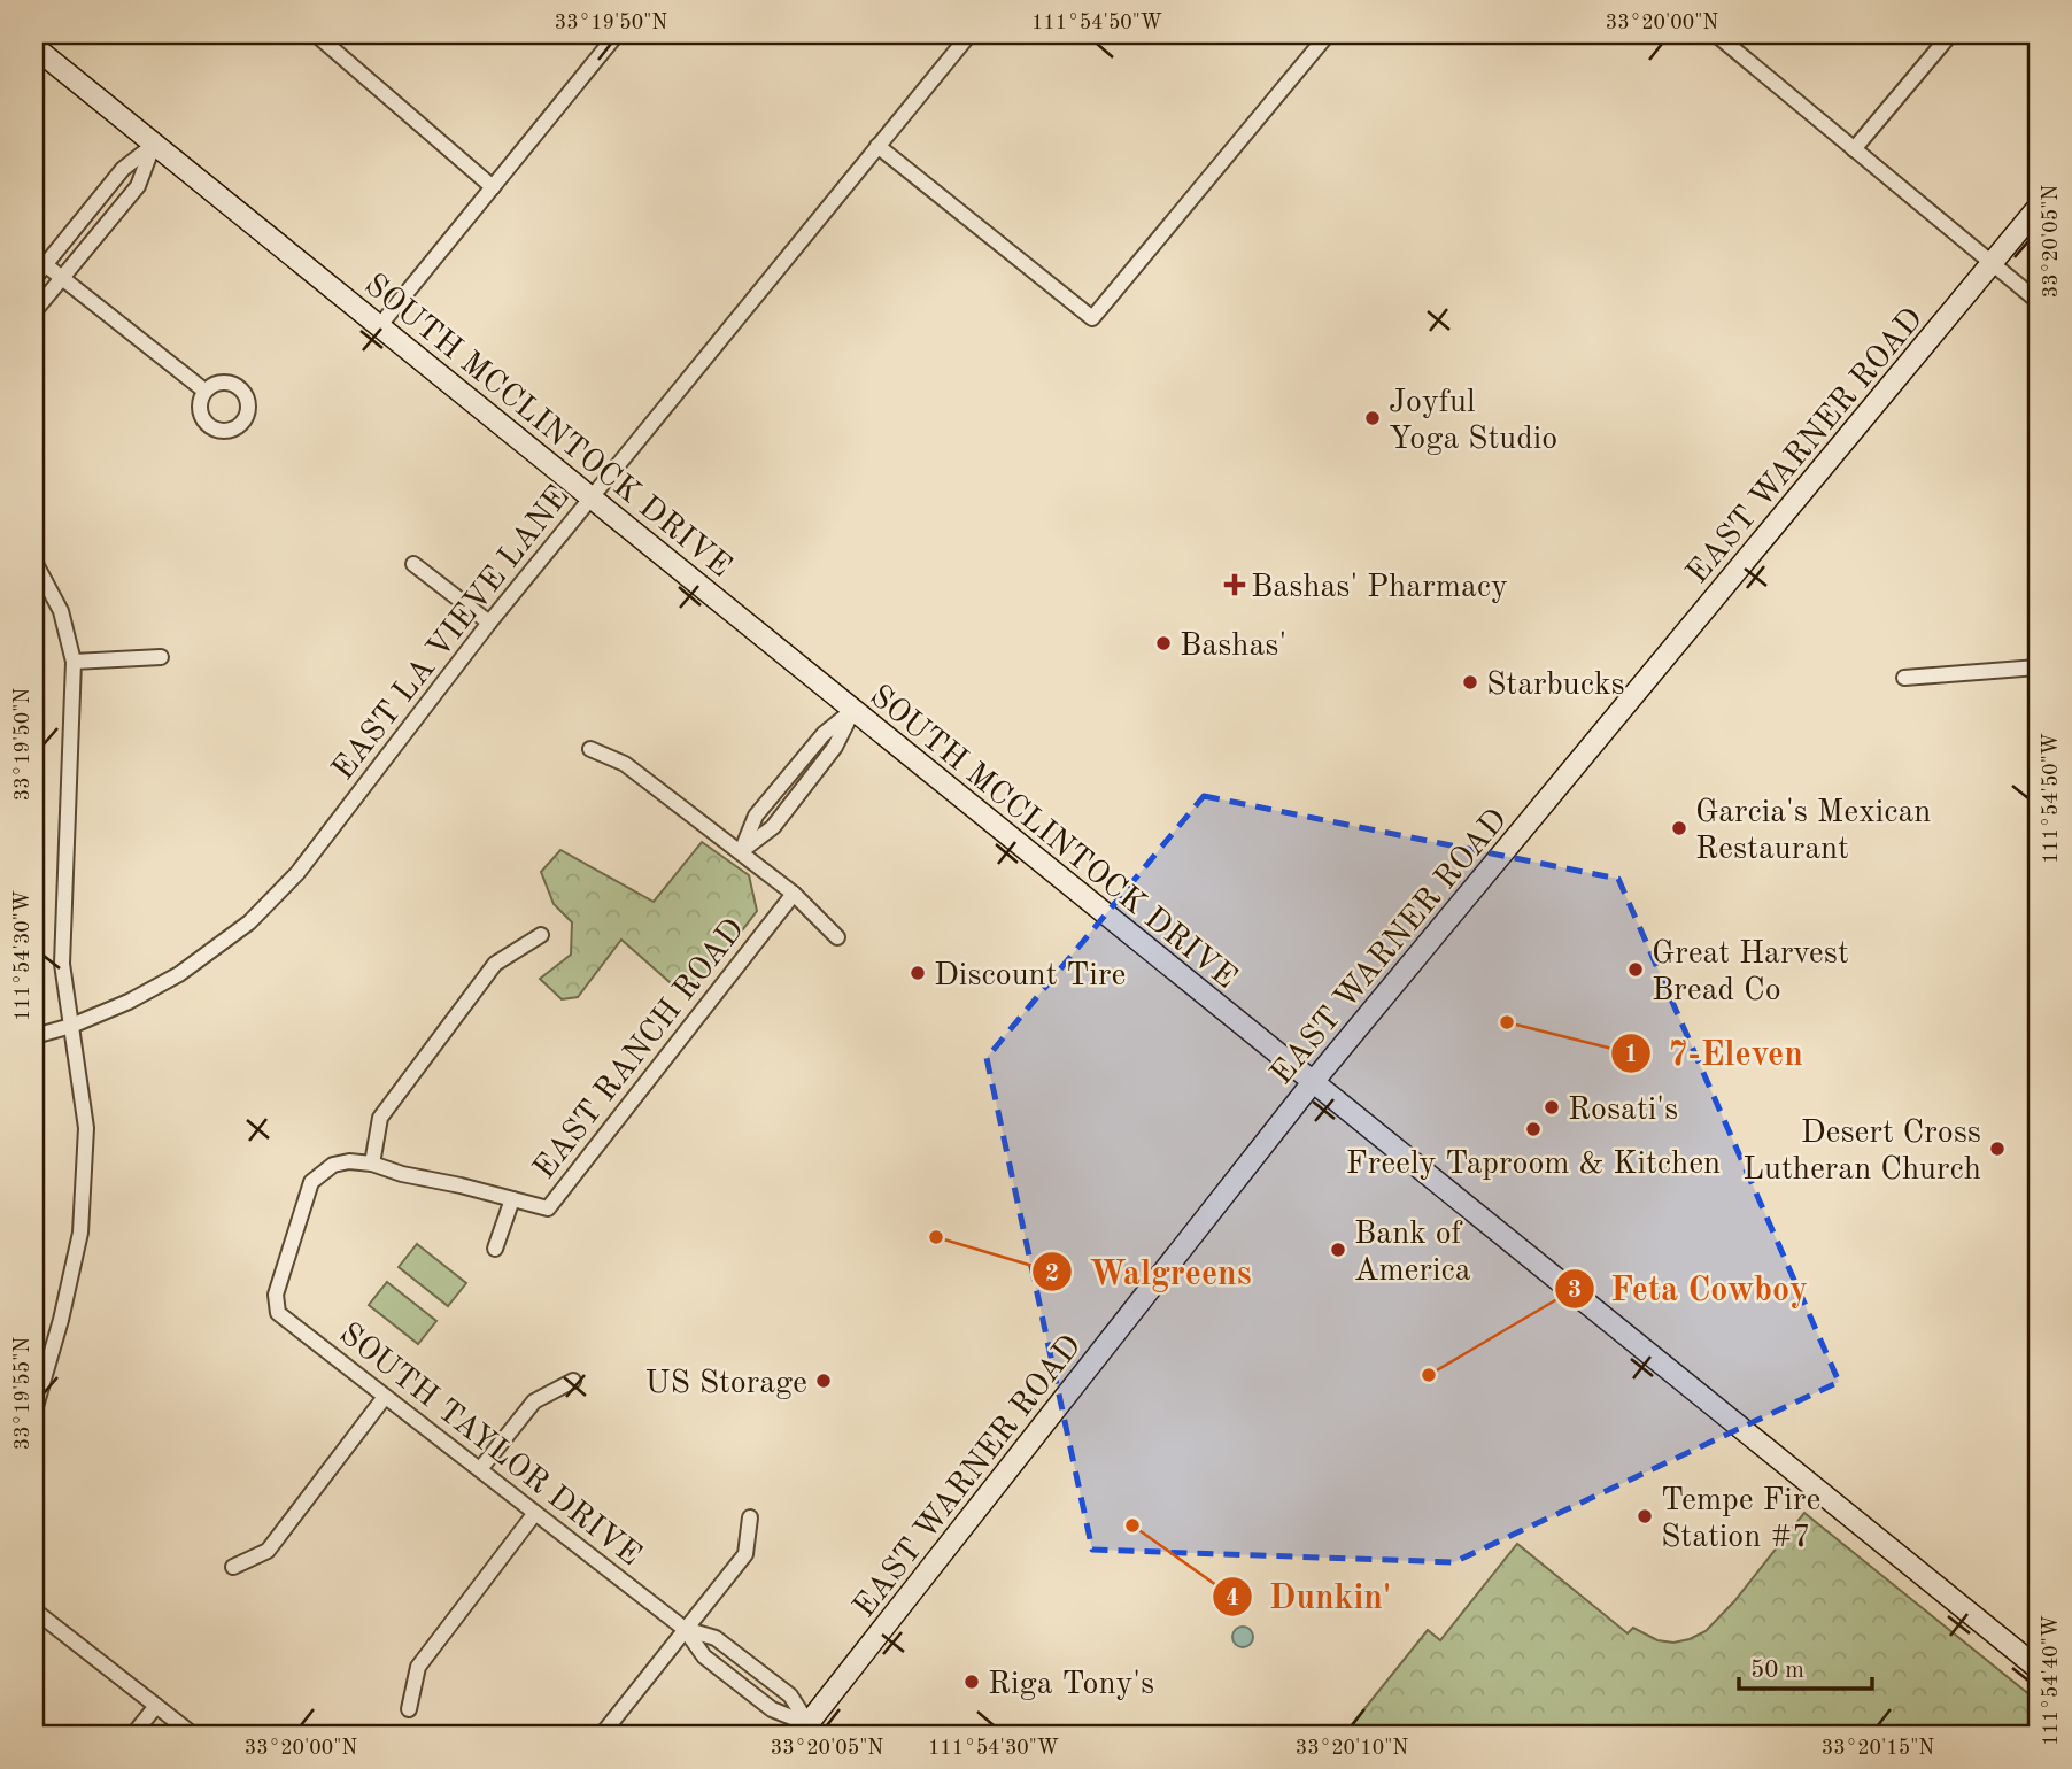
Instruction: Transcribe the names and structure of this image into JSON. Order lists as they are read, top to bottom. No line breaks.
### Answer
{"streets":{"main road":["SOUTH MCCLINTOCK DRIVE","EAST WARNER ROAD"],"street":["EAST LA VIEVE LANE","EAST RANCH ROAD","SOUTH TAYLOR DRIVE"]},"crossings":[["SOUTH MCCLINTOCK DRIVE","EAST WARNER ROAD"],["SOUTH MCCLINTOCK DRIVE","EAST LA VIEVE LANE"],["EAST WARNER ROAD","SOUTH TAYLOR DRIVE"],["EAST RANCH ROAD","SOUTH TAYLOR DRIVE"]],"places":{"other":["Joyful Yoga Studio","Bashas'","Starbucks","Garcia's Mexican Restaurant","Great Harvest Bread Co","Discount Tire","7-Eleven","Rosati's","Freely Taproom & Kitchen","Desert Cross Lutheran Church","Walgreens","Bank of America","Feta Cowboy","US Storage","Tempe Fire Station #7","Dunkin'","Riga Tony's"],"health":["Bashas' Pharmacy"]},"scale_bar":"50 m","coordinates":["33°19'50\"N","111°54'50\"W","33°20'00\"N","33°20'05\"N","111°54'30\"W","33°19'55\"N","111°54'40\"W","33°20'10\"N","33°20'15\"N"]}
